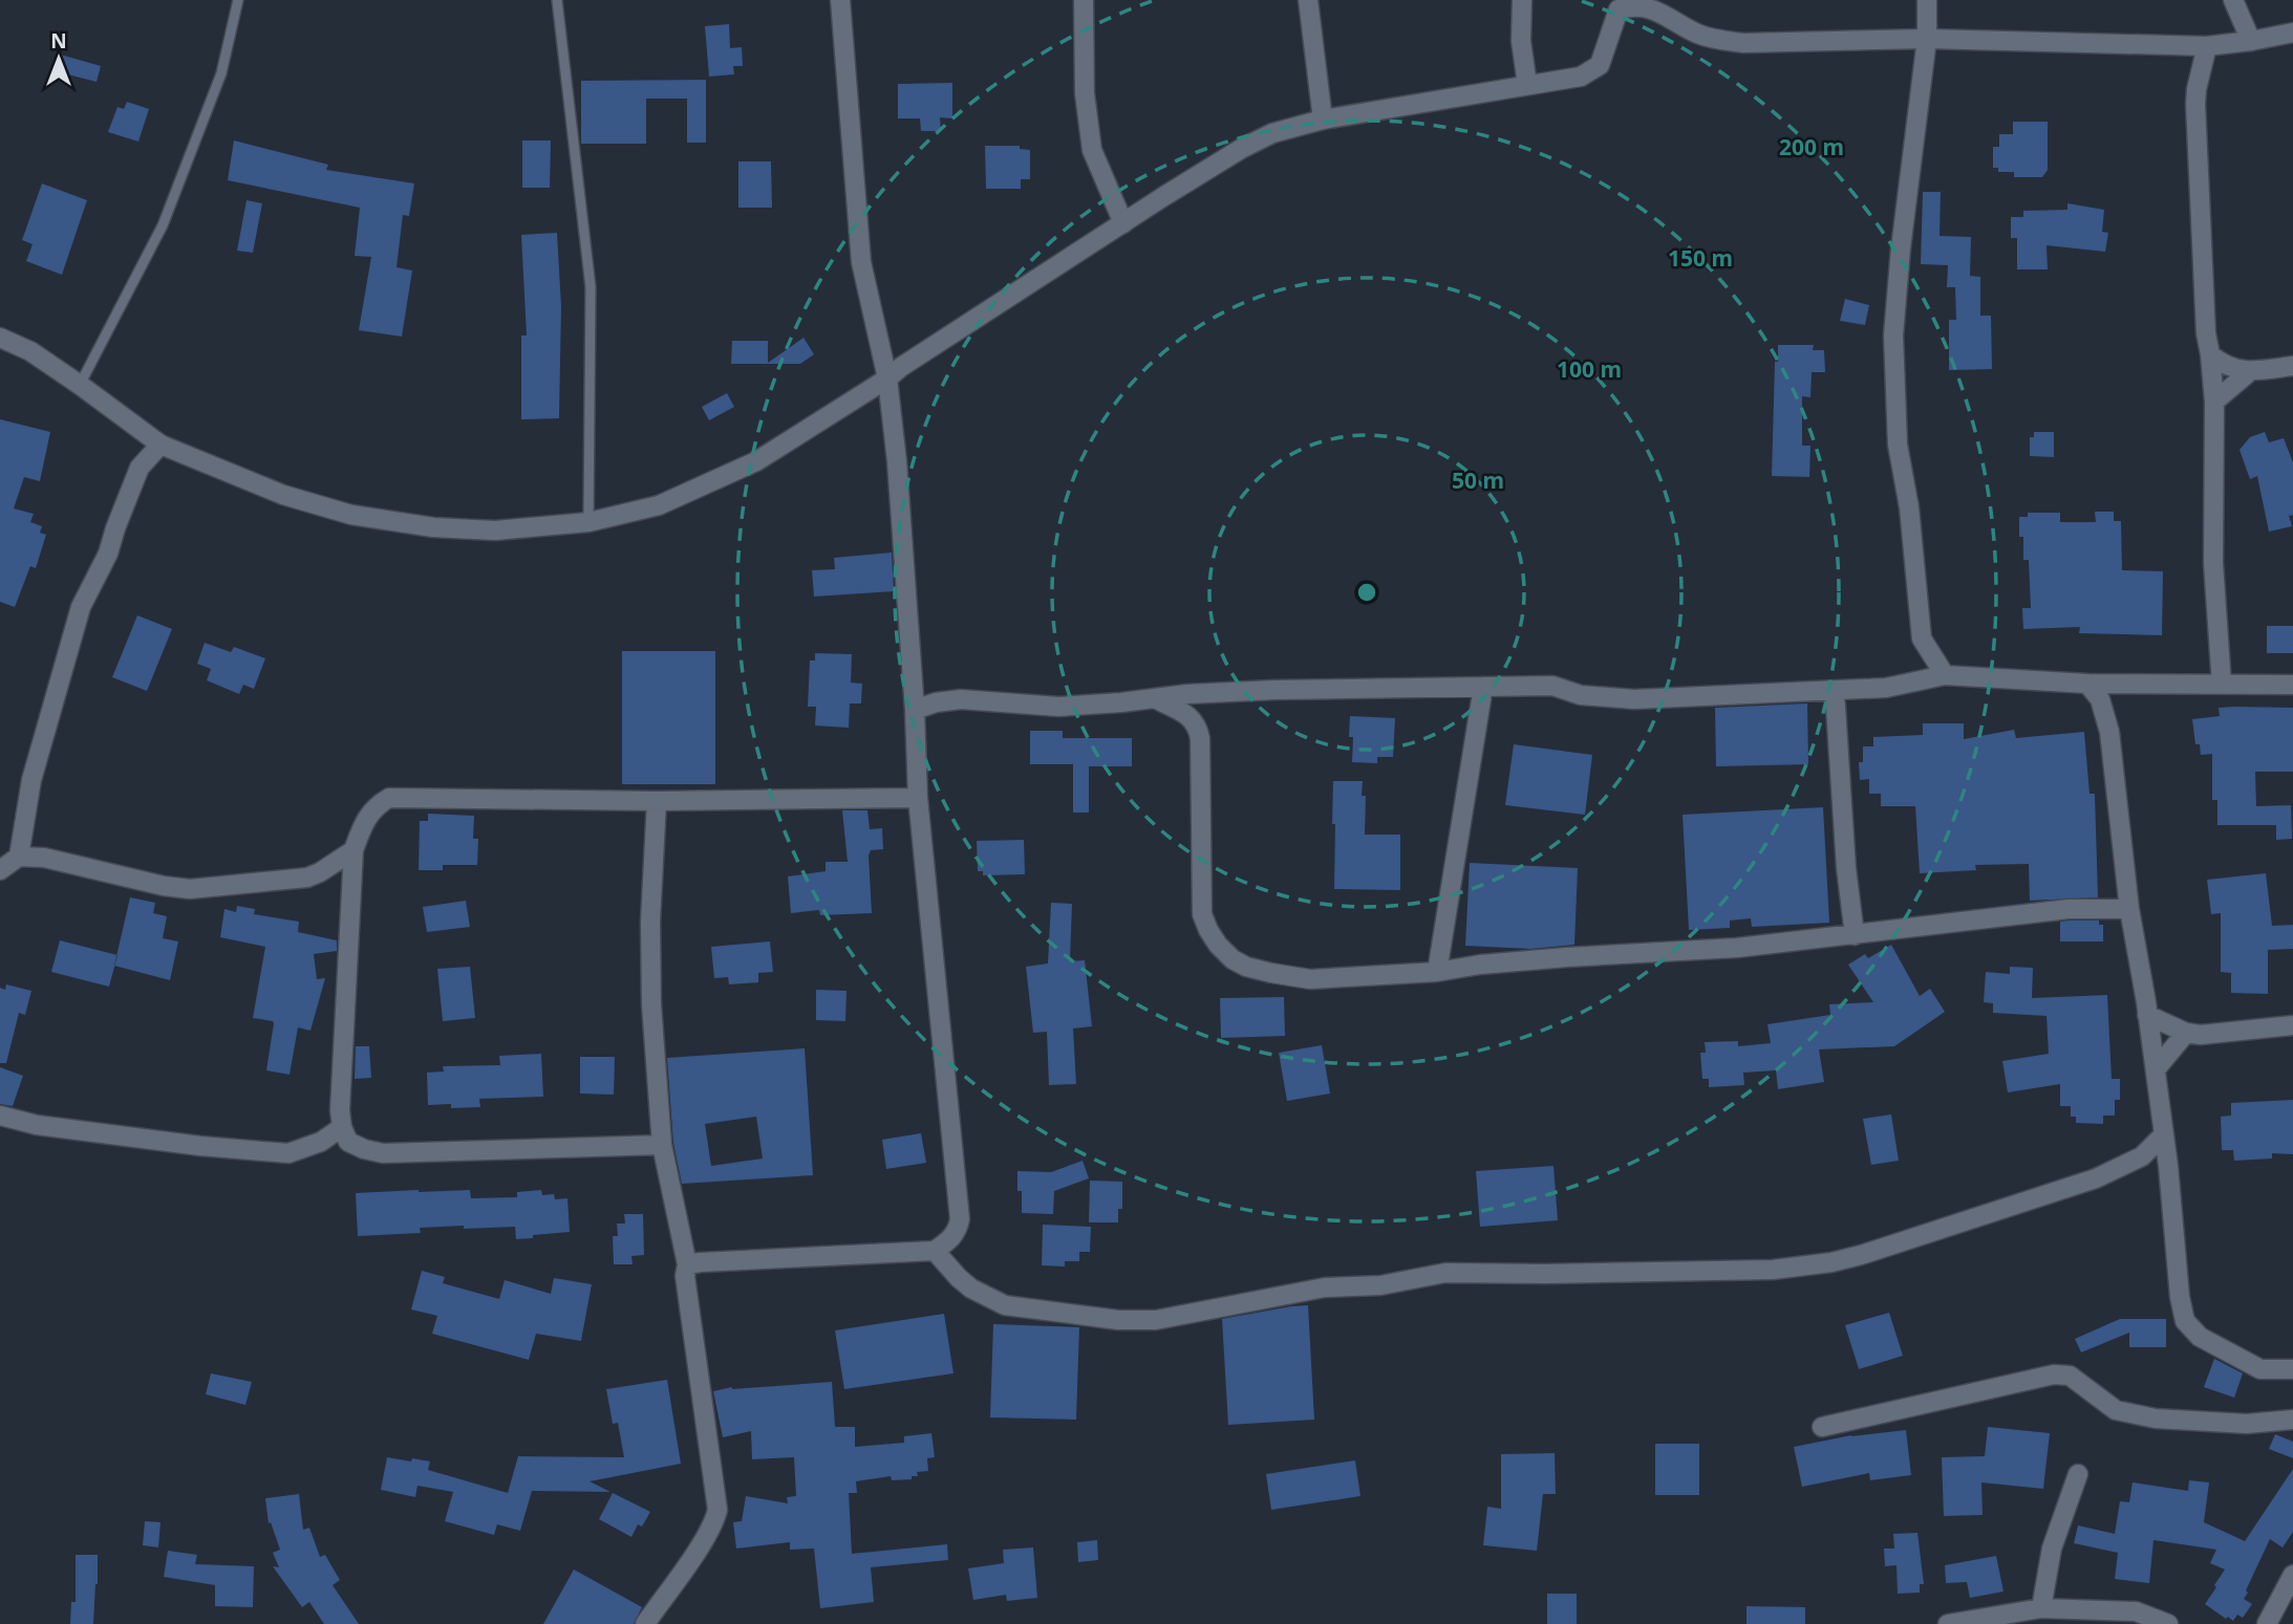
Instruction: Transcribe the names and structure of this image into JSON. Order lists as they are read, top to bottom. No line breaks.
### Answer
{"north":"top","rings":["200 m","150 m","100 m","50 m"]}
